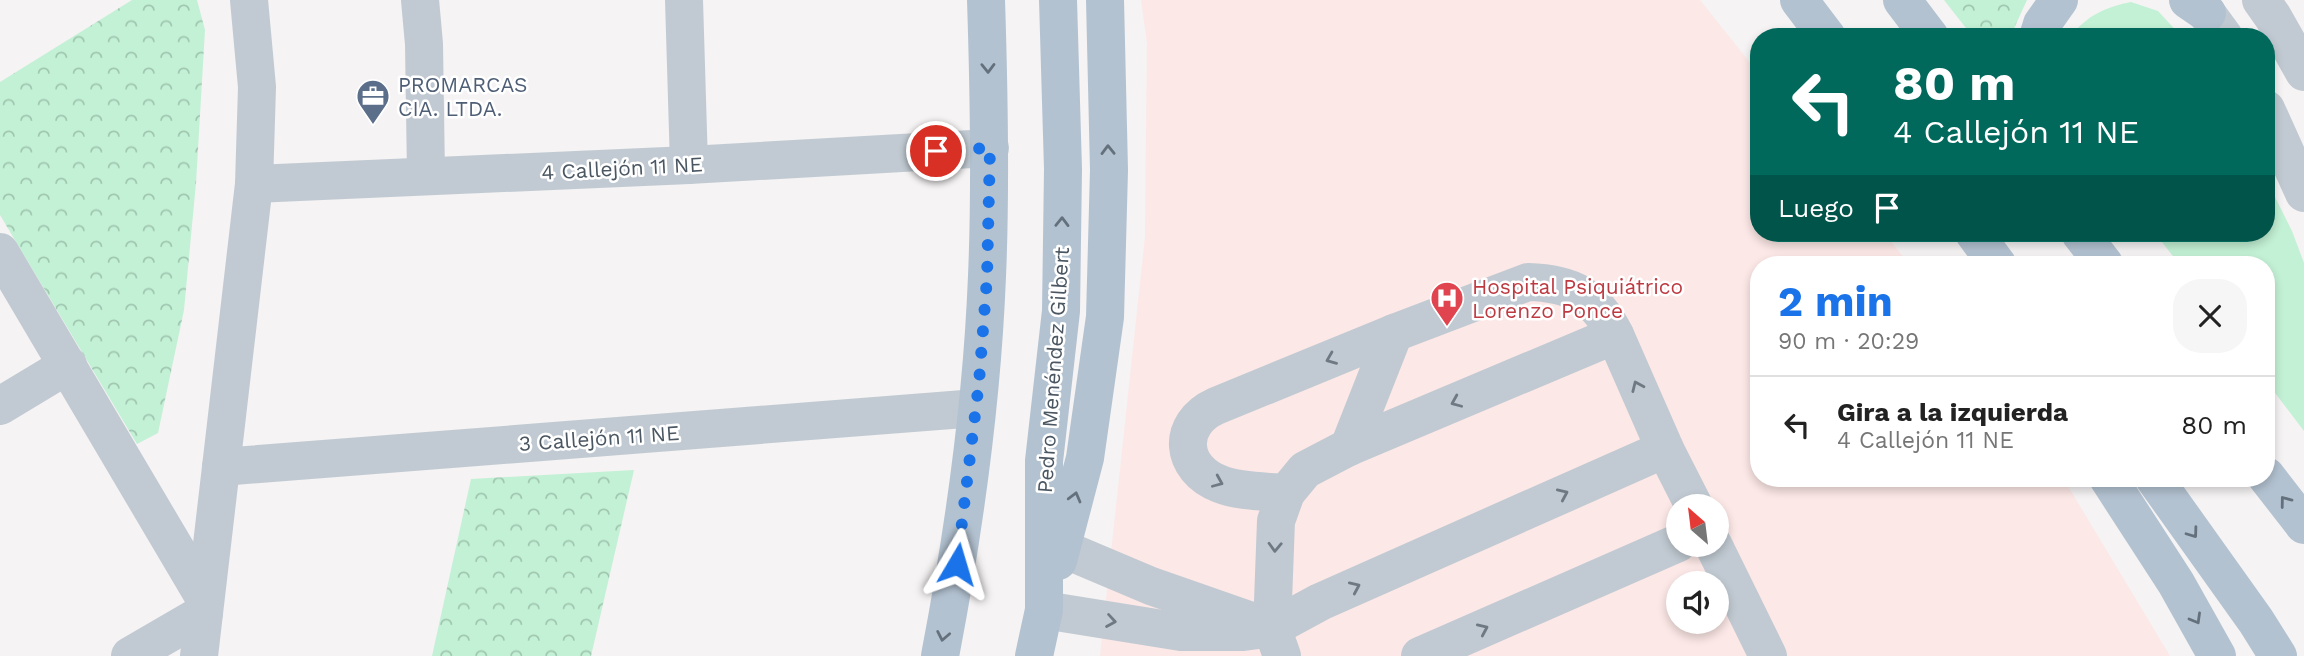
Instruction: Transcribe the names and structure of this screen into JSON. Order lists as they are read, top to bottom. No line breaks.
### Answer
{"streets":{"main road":["Pedro Menéndez Gilbert"],"street":["4 Callejón 11 NE","3 Callejón 11 NE"]},"places":{"office":["PROMARCAS CIA. LTDA."],"hospital":["Hospital Psiquiátrico Lorenzo Ponce"]},"north":"top left","page":{"turn":["80 m","4 Callejón 11 NE"],"then":"Luego","heading":["2 min","90 m · 20:29"],"list":[{"name":"Gira a la izquierda","note":"4 Callejón 11 NE","value":"80 m"}]}}
